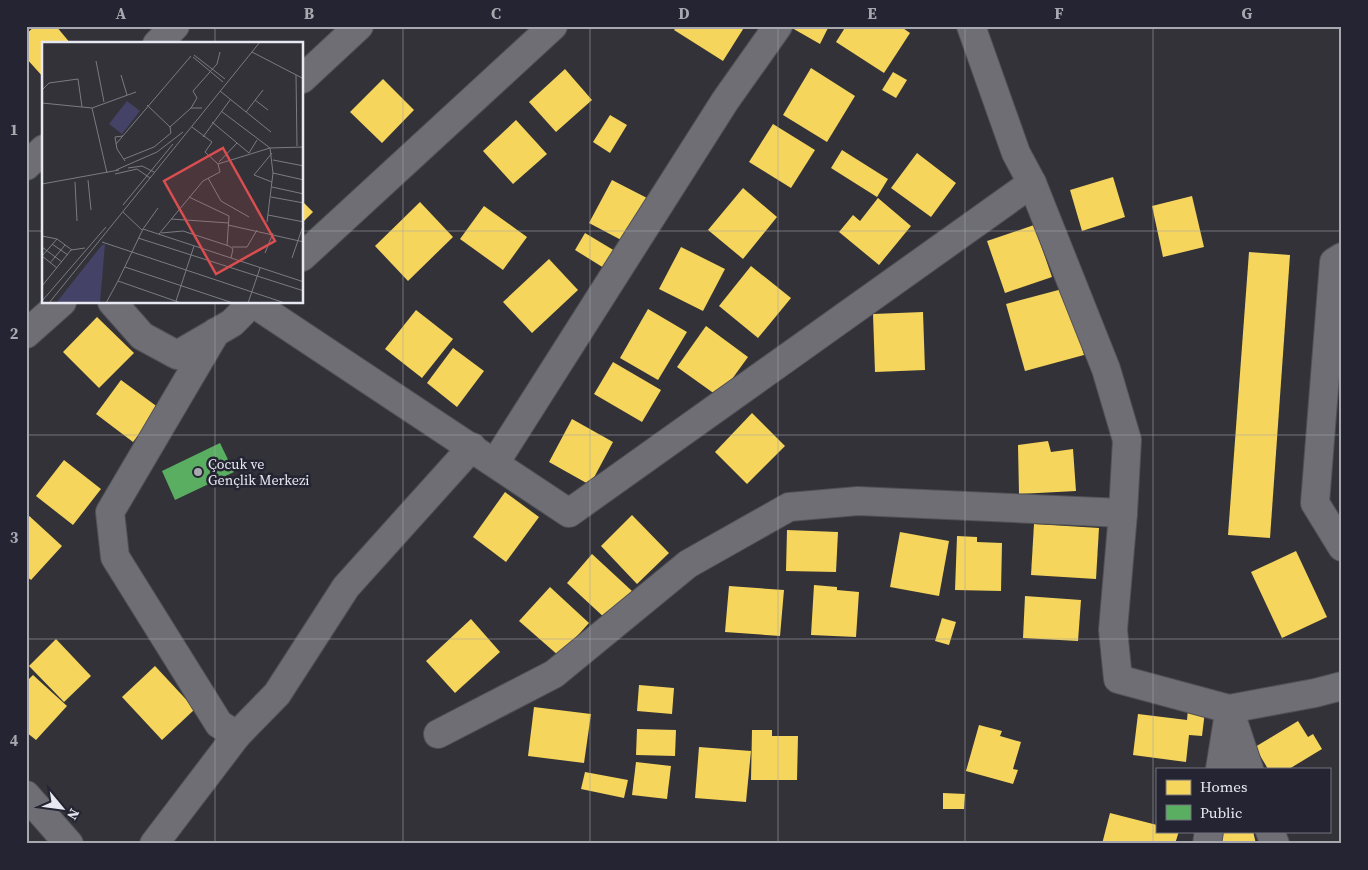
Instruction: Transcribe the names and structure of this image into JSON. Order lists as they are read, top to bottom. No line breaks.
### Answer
{"places":["Çocuk ve Gençlik Merkezi"],"legend":["Homes","Public"],"north":"bottom right","grid":{"columns":["A","B","C","D","E","F","G"],"rows":["1","2","3","4"]}}
